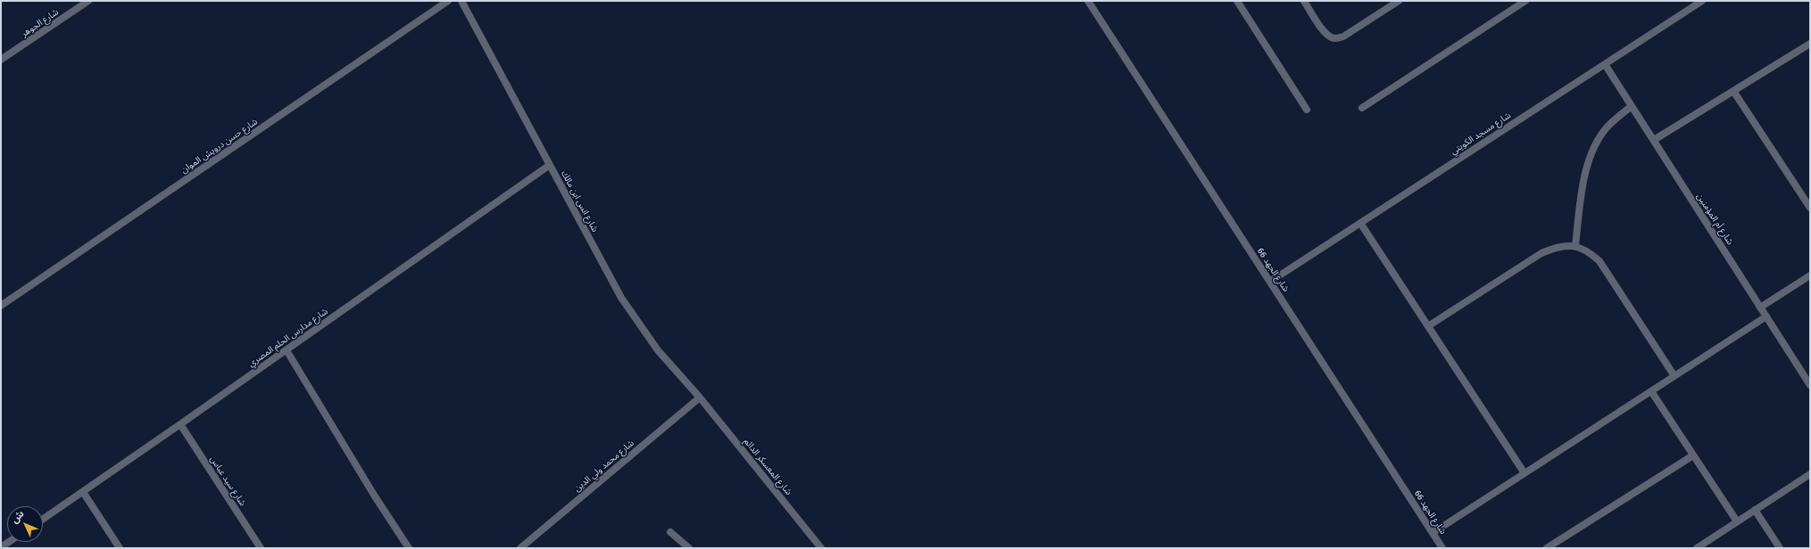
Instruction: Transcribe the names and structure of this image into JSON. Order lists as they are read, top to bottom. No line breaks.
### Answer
{"streets":{"street":["شارع الجوهر","شارع مسجد الكويتي","شارع حسن درويش الموان","شارع انس ابن مالك","شارع أم المؤمنين","شارع الجهد 66","شارع مدارس الحلم المصري","شارع محمد ولي الدين","شارع المعسكر الدائم","شارع سيد عباس"]},"crossings":[["شارع مسجد الكويتي","شارع أم المؤمنين"],["شارع مسجد الكويتي","شارع الجهد 66"],["شارع انس ابن مالك","شارع مدارس الحلم المصري"],["شارع انس ابن مالك","شارع محمد ولي الدين"],["شارع انس ابن مالك","شارع المعسكر الدائم"],["شارع مدارس الحلم المصري","شارع سيد عباس"],["شارع محمد ولي الدين","شارع المعسكر الدائم"]],"north":"top left"}
